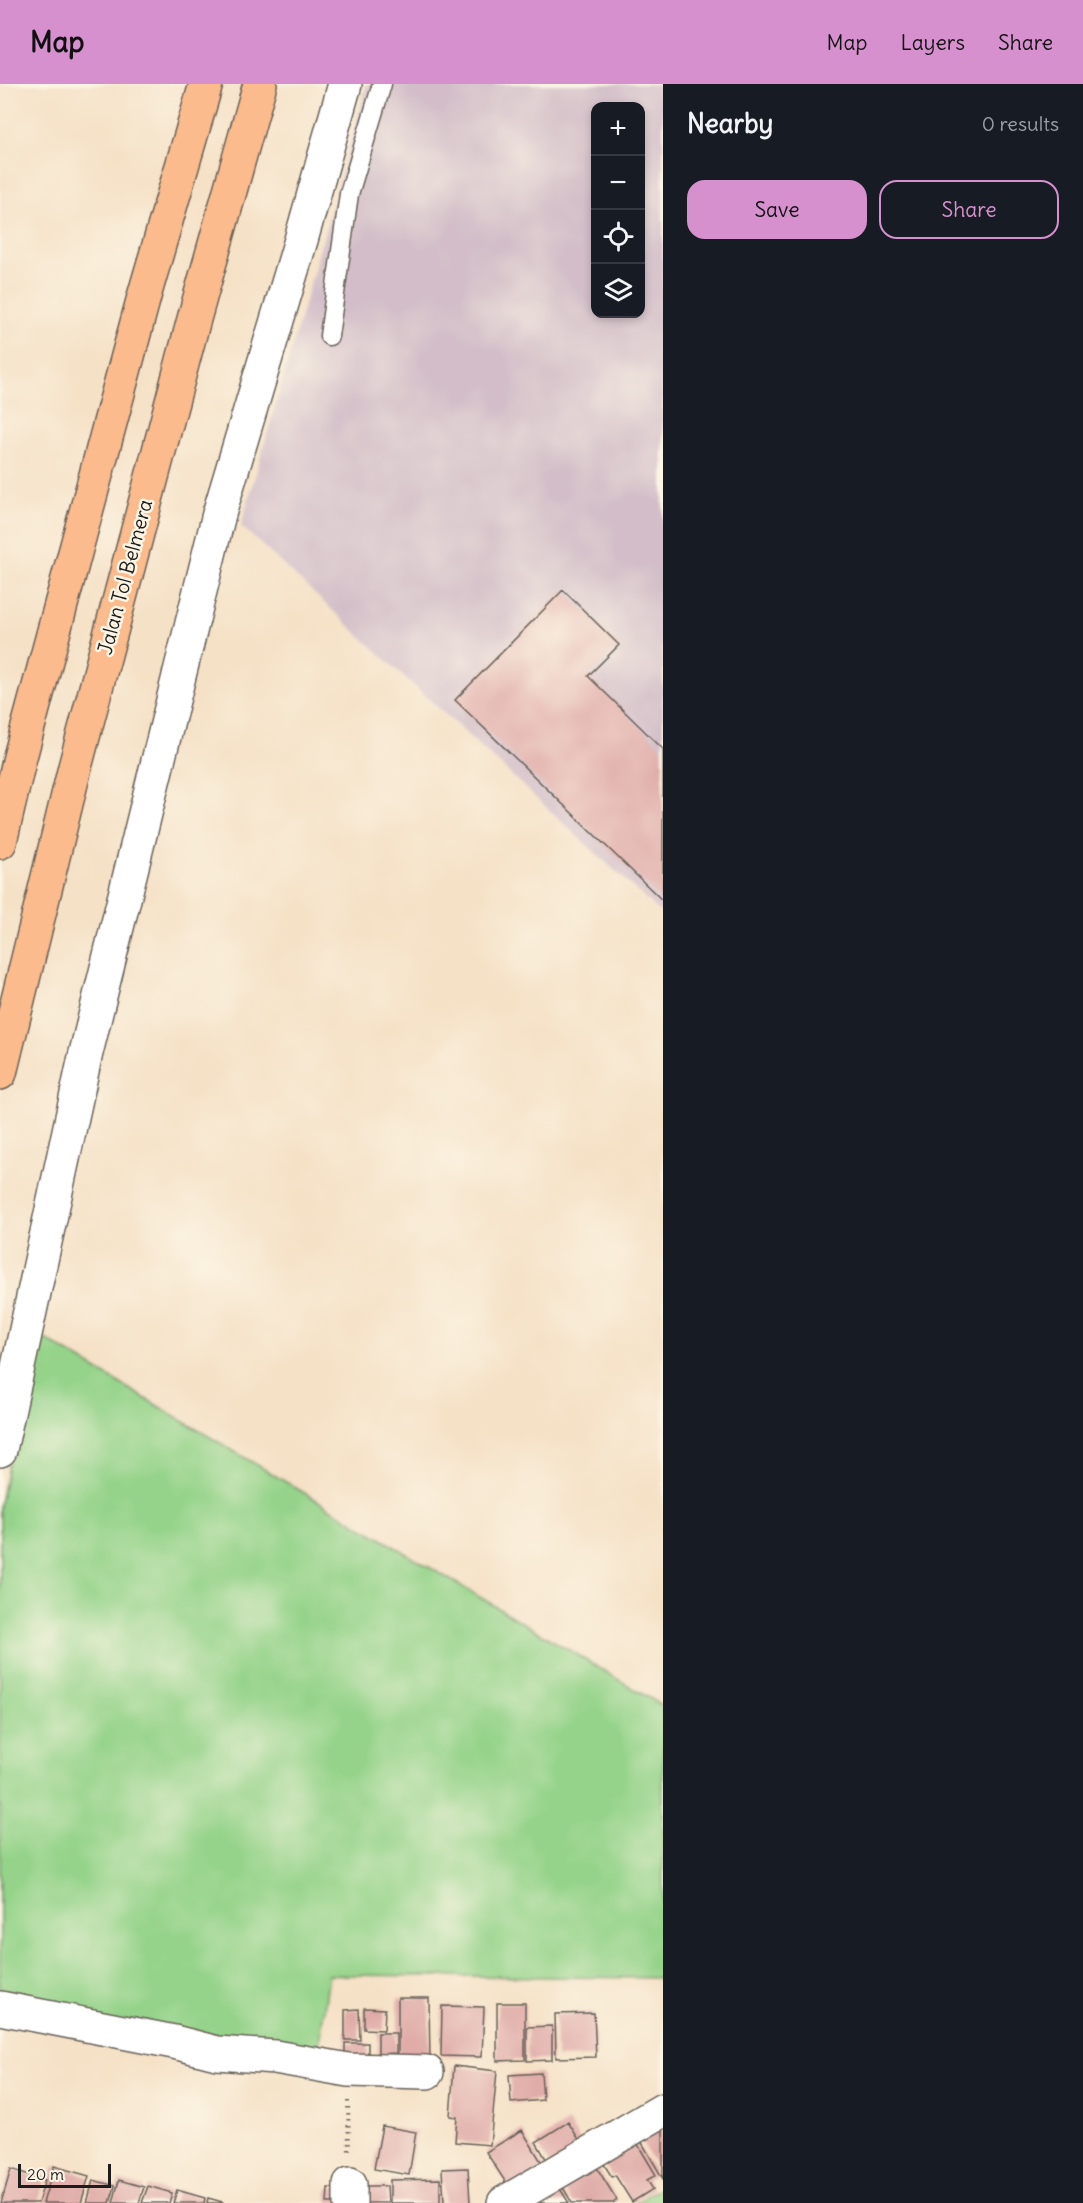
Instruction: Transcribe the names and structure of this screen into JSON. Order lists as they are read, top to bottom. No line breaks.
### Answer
{"streets":{"highway":["Jalan Tol Belmera"]},"scale_bar":"20 m","page":{"header":"Map","nav":["Map","Layers","Share"],"heading":["Nearby","0 results"],"map_buttons":["+","−"],"buttons":["Save","Share"],"scale":"20 m"}}
